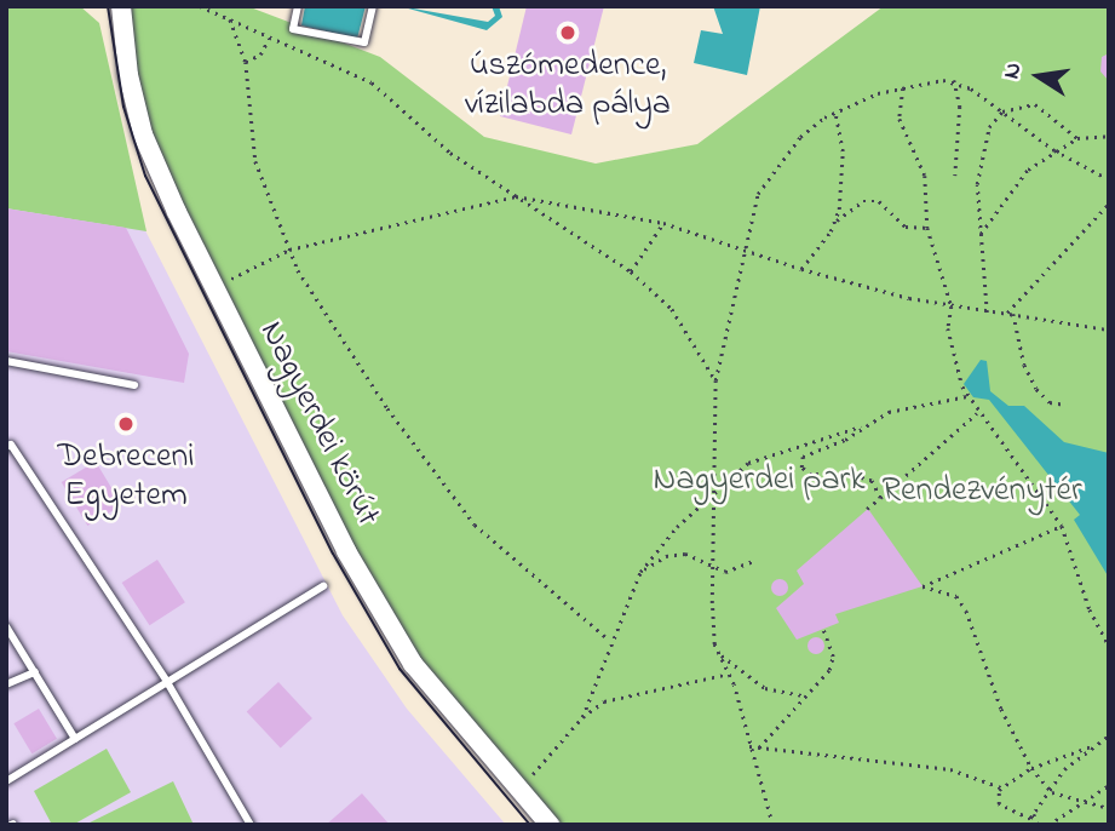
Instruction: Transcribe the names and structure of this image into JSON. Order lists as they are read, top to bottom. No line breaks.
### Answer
{"streets":{"street":["Nagyerdei körút"]},"parks":["Nagyerdei park","Rendezvénytér"],"places":["úszómedence, vízilabda pálya","Debreceni Egyetem"],"north":"left"}
